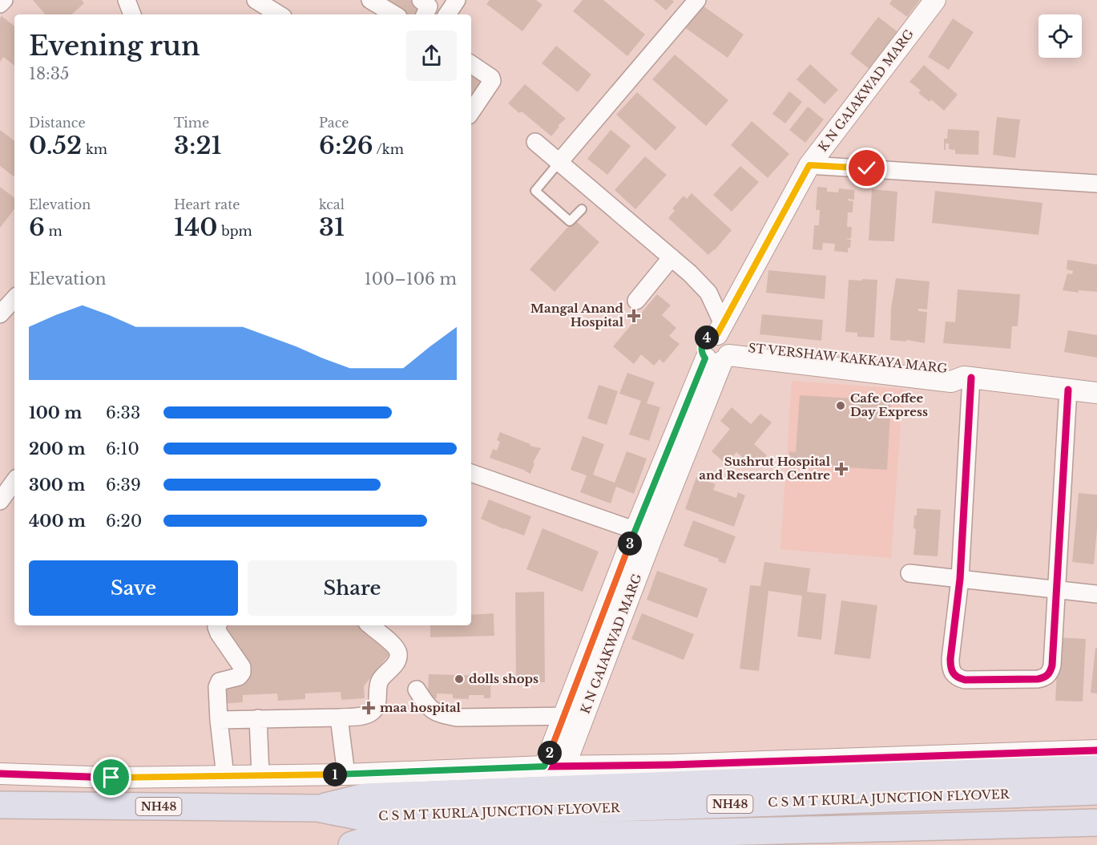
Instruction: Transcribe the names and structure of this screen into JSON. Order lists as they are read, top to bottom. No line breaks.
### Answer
{"streets":{"highway":["C S M T KURLA JUNCTION FLYOVER","NH48"],"street":["K N GAIAKWAD MARG","ST VERSHAW KAKKAYA MARG"]},"crossings":[["K N GAIAKWAD MARG","ST VERSHAW KAKKAYA MARG"],["C S M T KURLA JUNCTION FLYOVER","NH48"]],"places":{"health":["Mangal Anand Hospital","Sushrut Hospital and Research Centre","maa hospital"],"other":["Cafe Coffee Day Express","dolls shops"]},"page":{"heading":["Evening run","18:35"],"stats":[["Distance","0.52 km"],["Time","3:21"],["Pace","6:26 /km"],["Elevation","6 m"],["Heart rate","140 bpm"],["kcal","31"]],"chart":["Elevation","100–106 m"],"pins":["4","3","2","1"],"list":[{"name":"100 m","note":"6:33"},{"name":"200 m","note":"6:10"},{"name":"300 m","note":"6:39"},{"name":"400 m","note":"6:20"}],"buttons":["Save","Share"]}}
